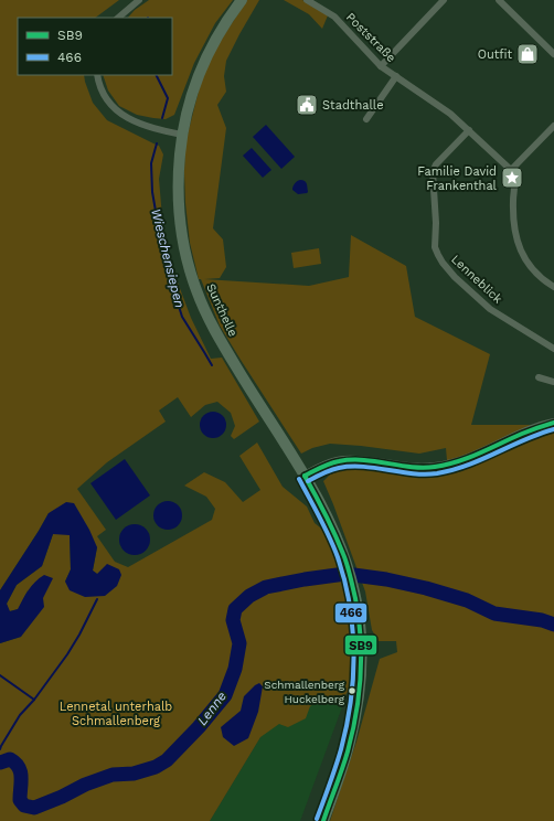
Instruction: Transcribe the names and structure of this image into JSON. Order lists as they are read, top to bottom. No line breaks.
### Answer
{"streets":{"main road":["Sunthelle"],"street":["Poststraße","Lenneblick"]},"crossings":[["Poststraße","Lenneblick"]],"water":["Wieschensiepen","Lenne"],"parks":["Lennetal unterhalb Schmallenberg"],"places":{"shop":["Outfit"],"public building":["Stadthalle"],"place":["Familie David Frankenthal"],"other":["Schmallenberg Huckelberg"]},"lines":["transit line SB9","transit line 466"],"legend":["SB9","466"]}
